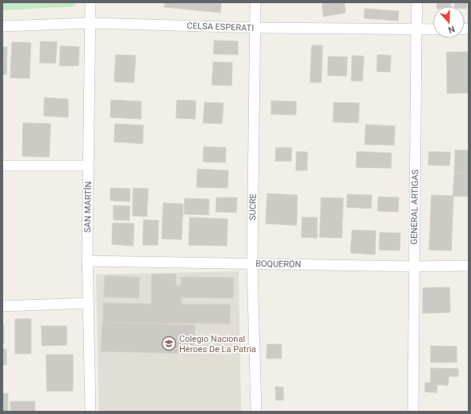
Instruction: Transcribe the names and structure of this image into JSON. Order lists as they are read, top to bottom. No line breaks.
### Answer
{"streets":{"street":["CELSA ESPERATI","SAN MARTÍN","SUCRE","GENERAL ARTIGAS","BOQUERÓN"]},"crossings":[["CELSA ESPERATI","SAN MARTÍN"],["CELSA ESPERATI","SUCRE"],["CELSA ESPERATI","GENERAL ARTIGAS"],["SAN MARTÍN","BOQUERÓN"],["SUCRE","BOQUERÓN"],["GENERAL ARTIGAS","BOQUERÓN"]],"places":{"school or university":["Colegio Nacional Héroes De La Patria"]},"north":"bottom"}
